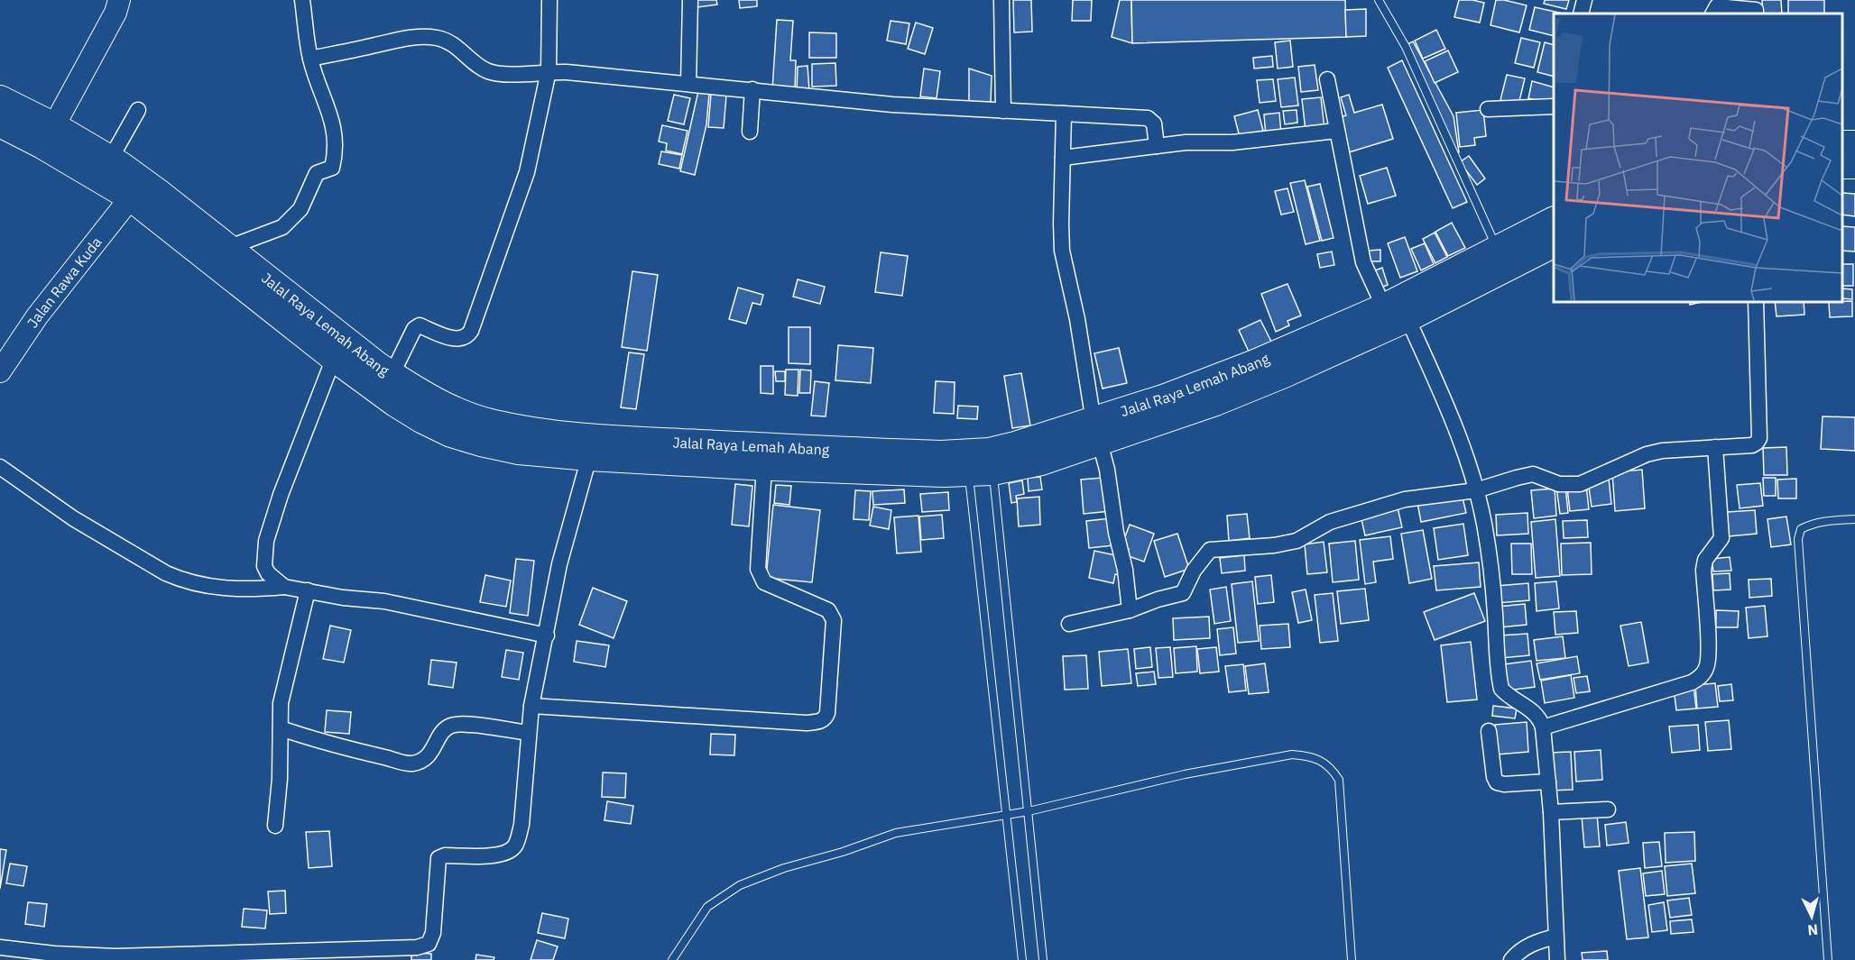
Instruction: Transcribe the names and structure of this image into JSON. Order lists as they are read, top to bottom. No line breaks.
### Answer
{"streets":{"highway":["Jalal Raya Lemah Abang"],"street":["Jalan Rawa Kuda"]},"crossings":[["Jalan Rawa Kuda","Jalal Raya Lemah Abang"]],"north":"bottom"}
